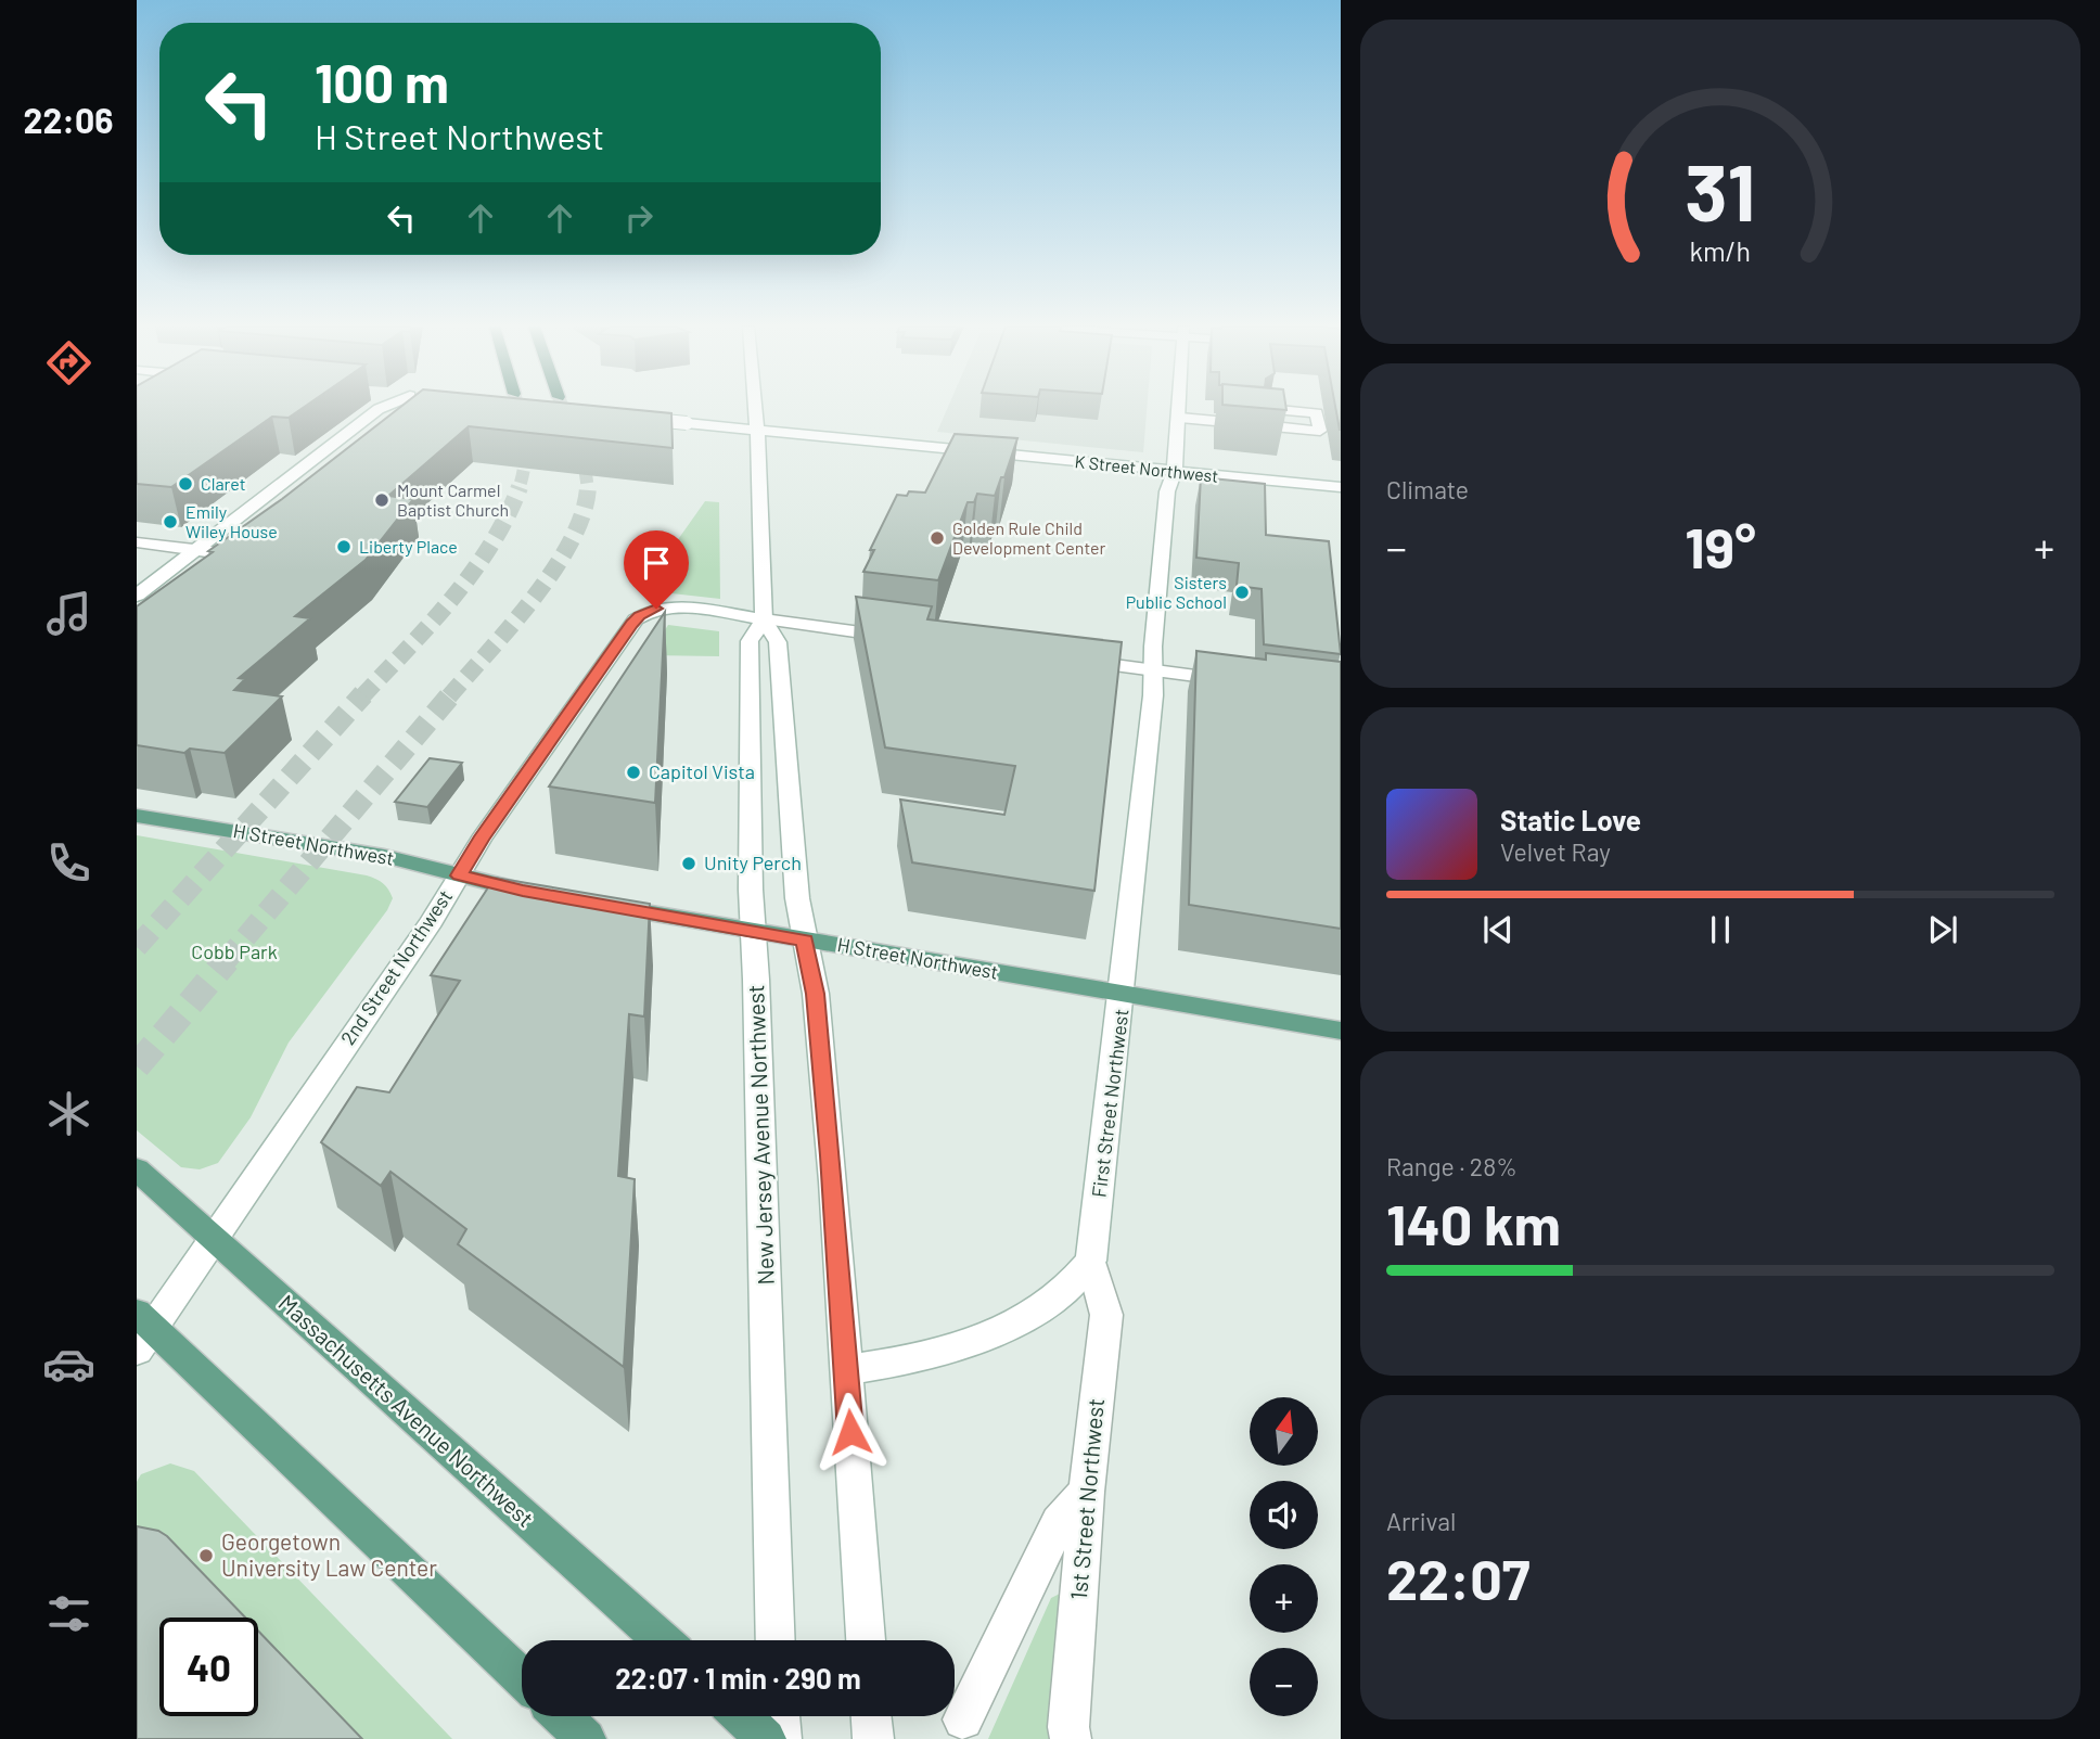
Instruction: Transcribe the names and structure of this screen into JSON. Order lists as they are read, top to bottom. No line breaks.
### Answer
{"streets":{"main road":["H Street Northwest","Massachusetts Avenue Northwest"],"street":["K Street Northwest","2nd Street Northwest","First Street Northwest","New Jersey Avenue Northwest","1st Street Northwest"]},"crossings":[["K Street Northwest","New Jersey Avenue Northwest"],["H Street Northwest","2nd Street Northwest"],["H Street Northwest","First Street Northwest"],["H Street Northwest","New Jersey Avenue Northwest"],["2nd Street Northwest","New Jersey Avenue Northwest"],["2nd Street Northwest","Massachusetts Avenue Northwest"],["First Street Northwest","1st Street Northwest"]],"parks":["Cobb Park"],"places":["Claret","Mount Carmel Baptist Church","Emily Wiley House","Golden Rule Child Development Center","Liberty Place","Sisters Public School","Capitol Vista","Unity Perch","Georgetown University Law Center"],"north":"top","page":{"tabs":"22:06","turn":["100 m","H Street Northwest"],"tile":["Climate",["Range · 28%","140 km"],["Arrival","22:07"]],"heat":["−","19°","+"],"song":["Static Love","Velvet Ray"],"map_buttons":["+","−"],"limit":"40","trip":"22:07 · 1 min · 290 m","gauge":["31","km/h"]}}
